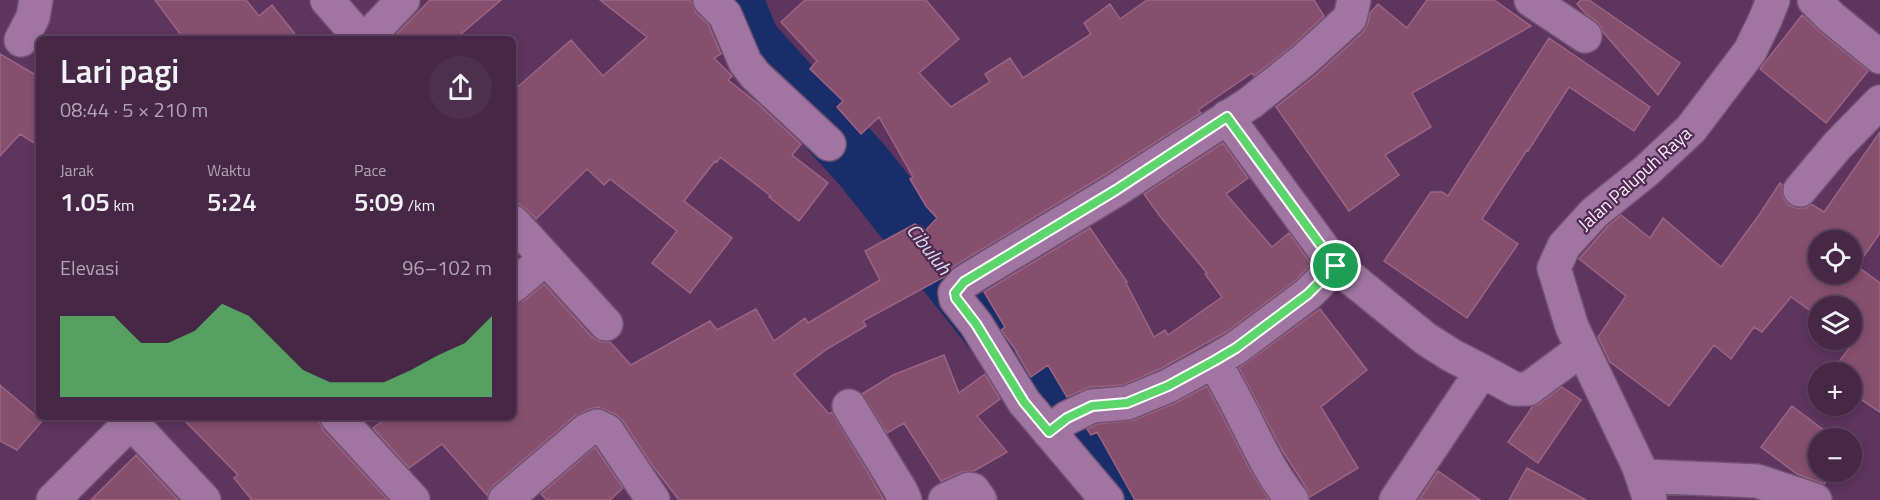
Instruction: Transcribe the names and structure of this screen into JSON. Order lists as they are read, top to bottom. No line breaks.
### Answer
{"streets":{"street":["Jalan Palupuh Raya"]},"water":["Cibuluh"],"page":{"heading":["Lari pagi","08:44 · 5 × 210 m"],"stats":[["Jarak","1.05 km"],["Waktu","5:24"],["Pace","5:09 /km"]],"map_buttons":["+","−"],"chart":["Elevasi","96–102 m"]}}
